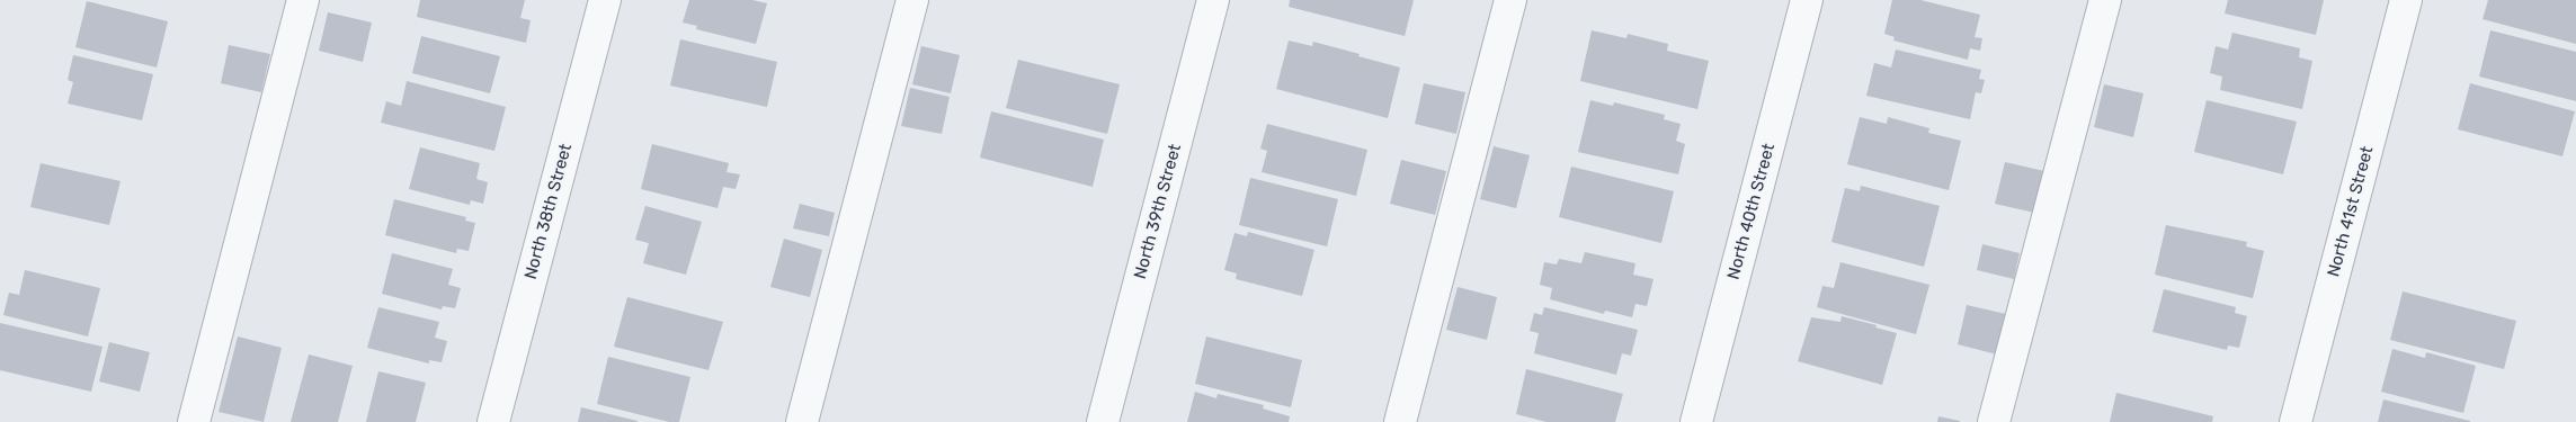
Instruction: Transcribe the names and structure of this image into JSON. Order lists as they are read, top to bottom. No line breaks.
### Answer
{"streets":{"street":["North 38th Street","North 39th Street","North 40th Street","North 41st Street"]}}
